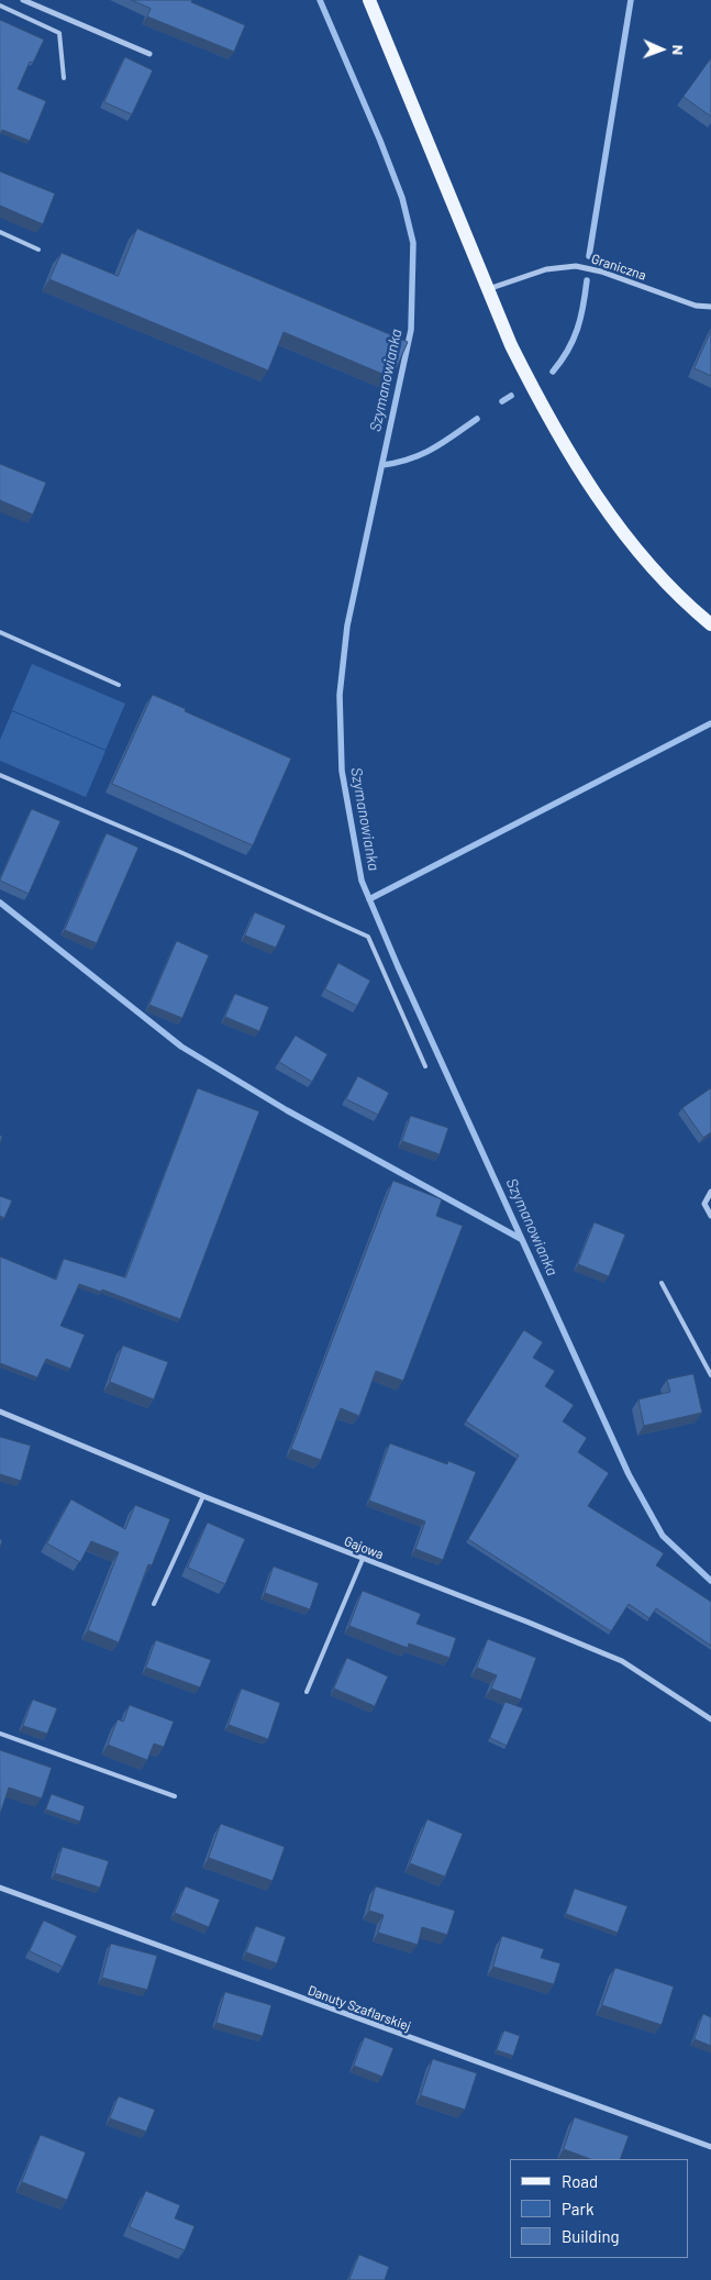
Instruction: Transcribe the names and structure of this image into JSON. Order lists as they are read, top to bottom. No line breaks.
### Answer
{"streets":{"street":["Graniczna","Gajowa","Danuty Szaflarskiej"]},"water":["Szymanowianka"],"legend":["Road","Park","Building"],"north":"right"}
